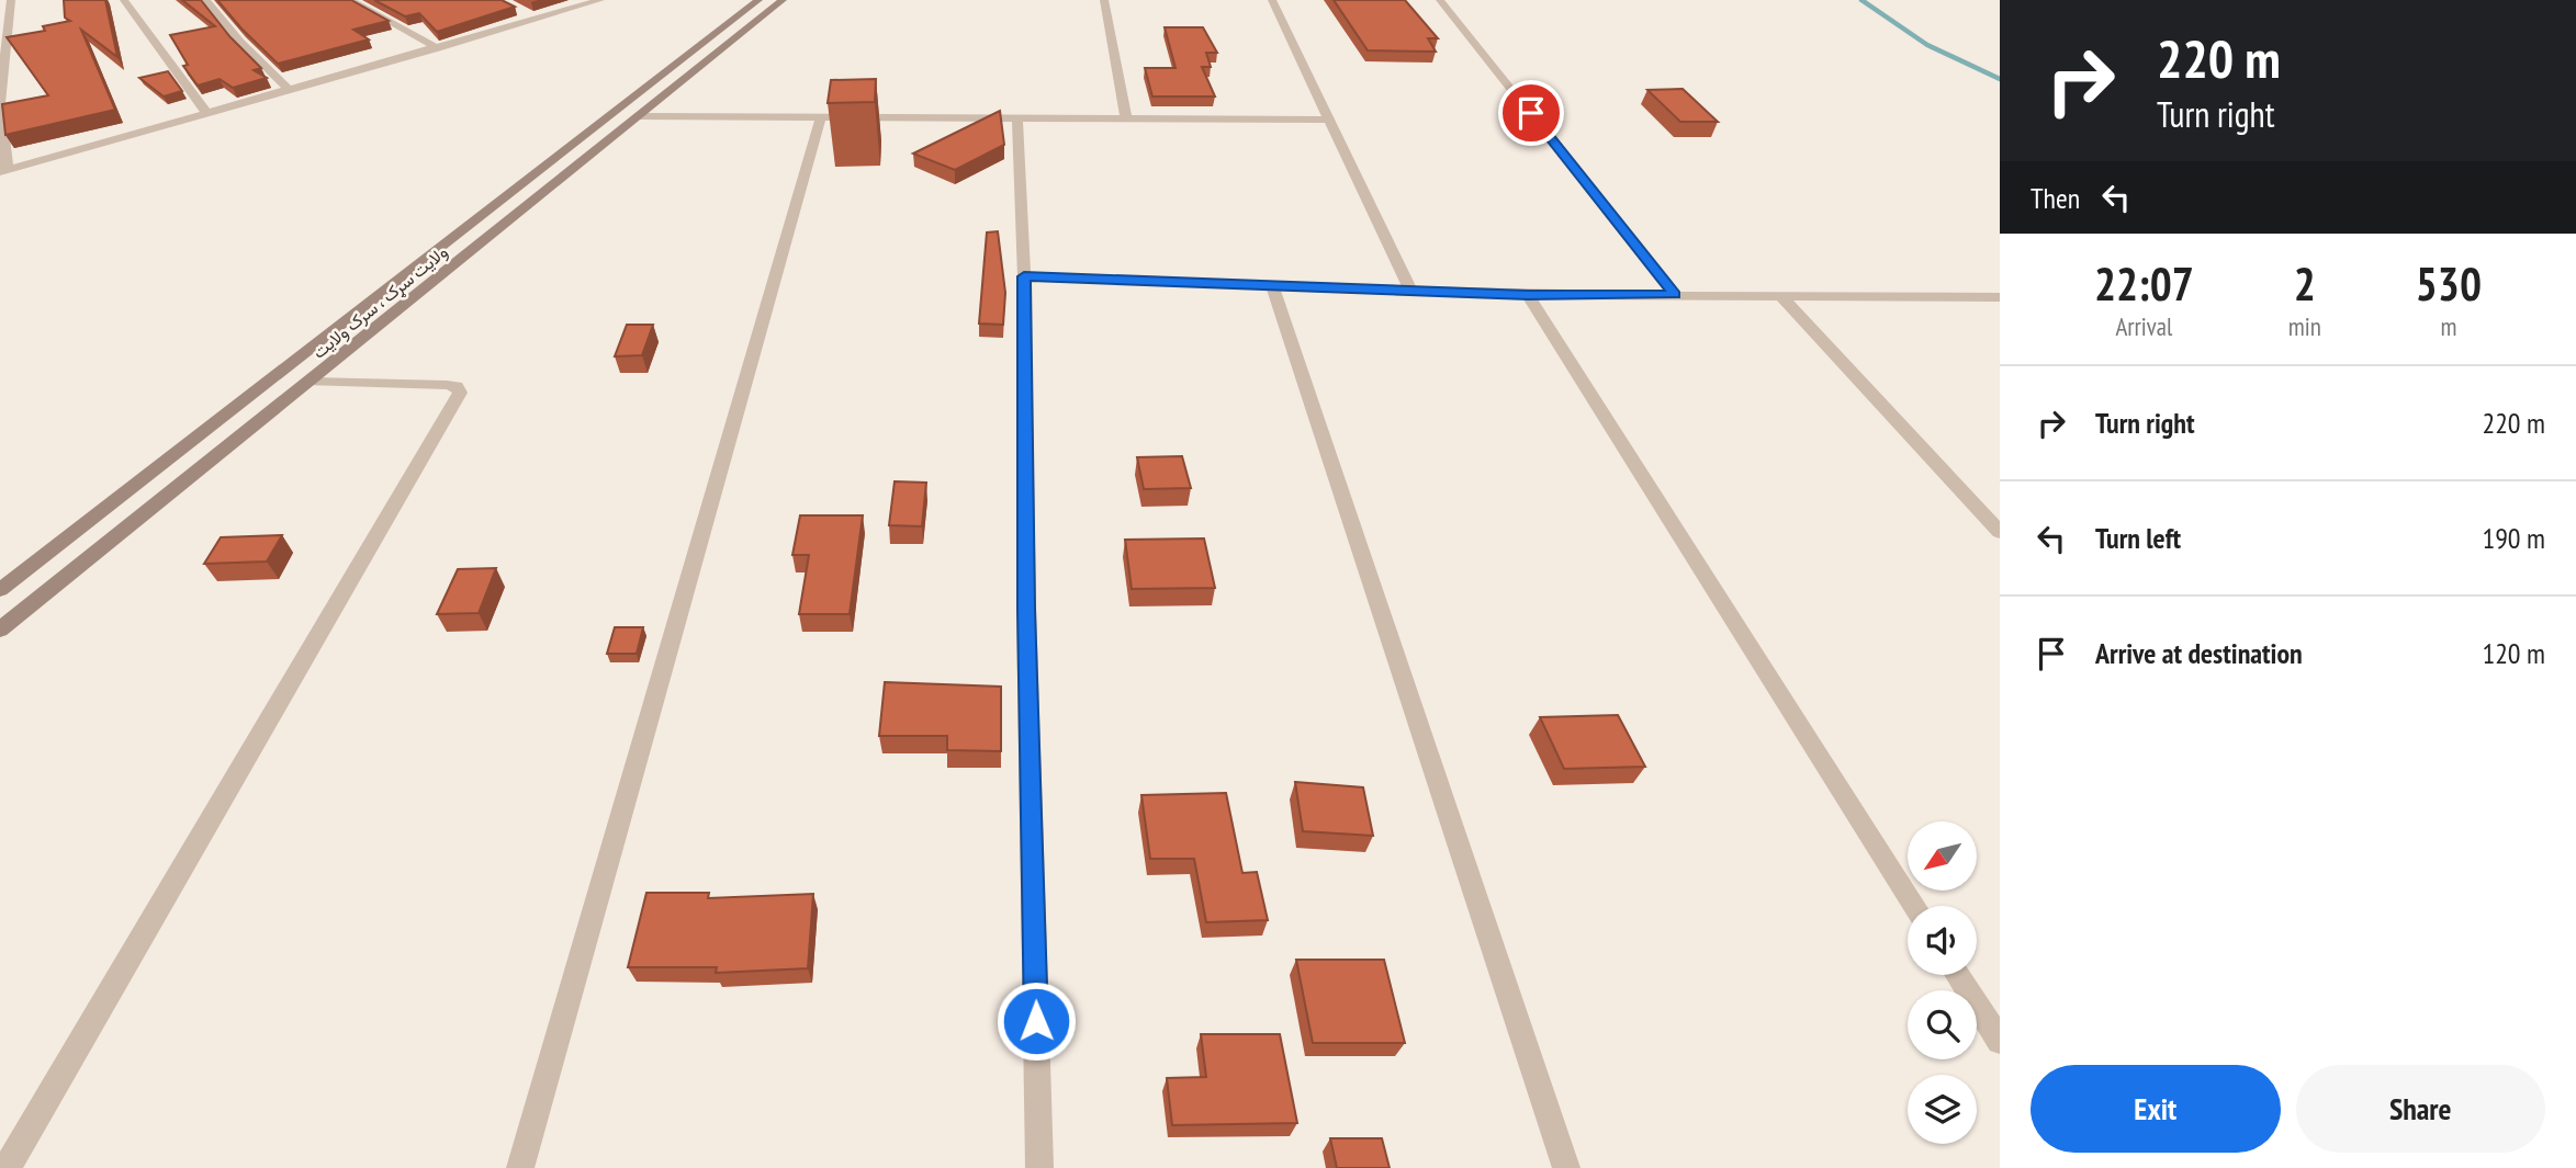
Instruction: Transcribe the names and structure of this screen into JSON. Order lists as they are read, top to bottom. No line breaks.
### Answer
{"streets":{"main road":["ولایت سړک ، سرک ولایت"]},"north":"bottom left","page":{"turn":["220 m","Turn right"],"then":"Then","eta":["22:07","Arrival","2","min","530","m"],"list":[{"name":"Turn right","value":"220 m"},{"name":"Turn left","value":"190 m"},{"name":"Arrive at destination","value":"120 m"}],"buttons":["Exit","Share"]}}
